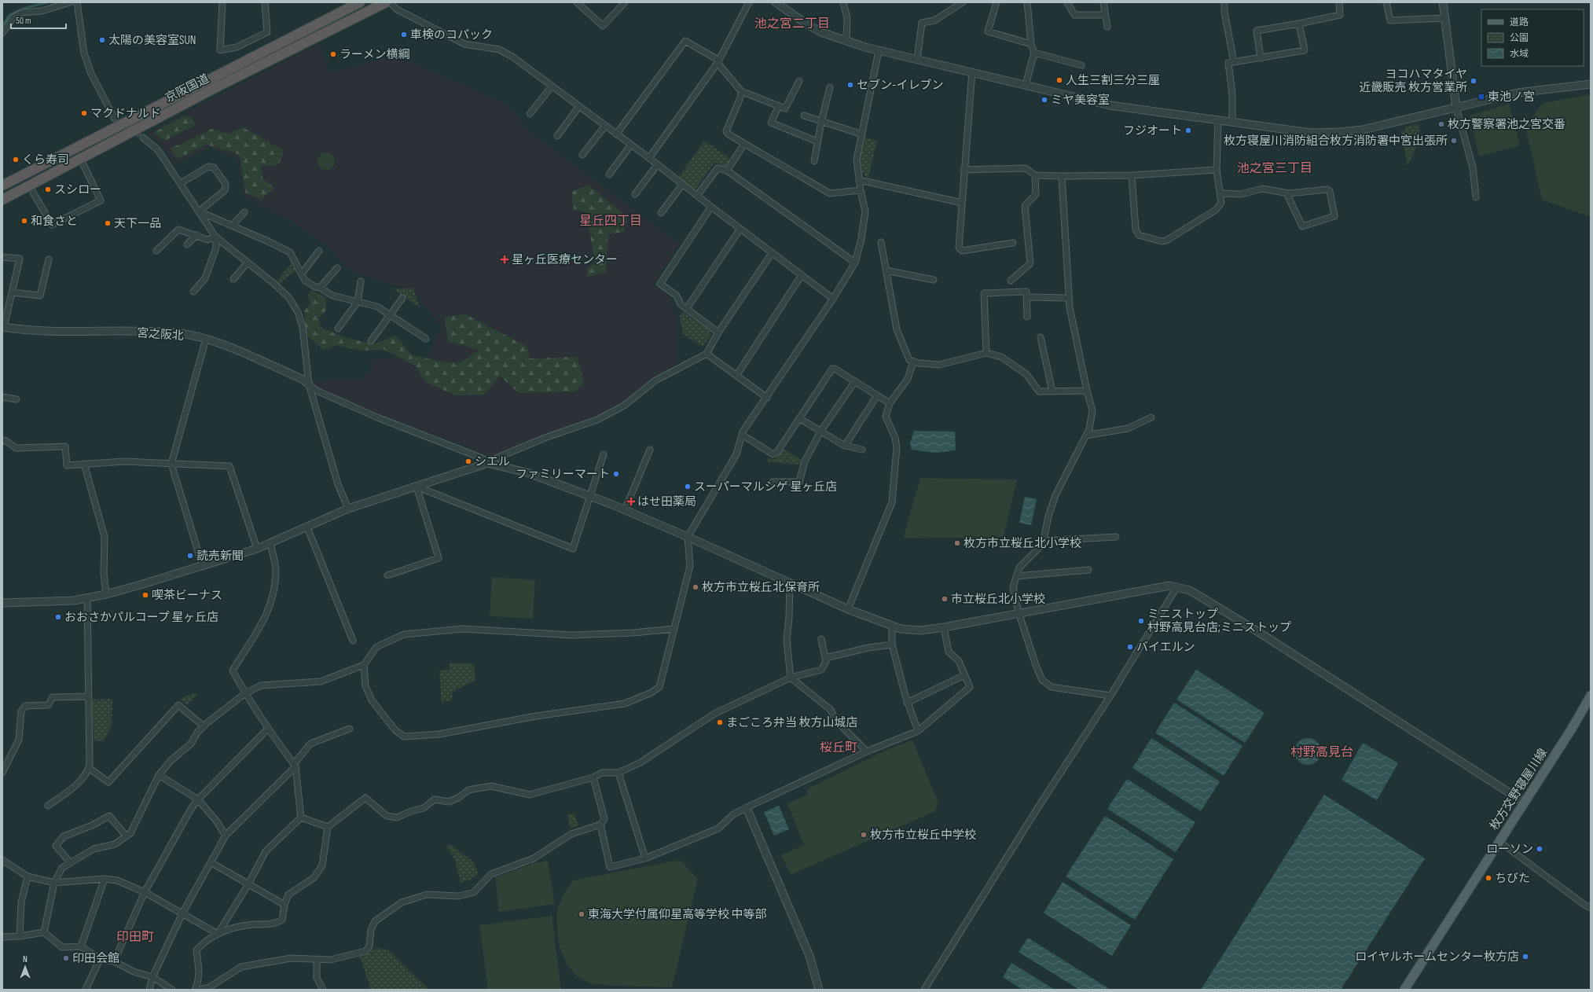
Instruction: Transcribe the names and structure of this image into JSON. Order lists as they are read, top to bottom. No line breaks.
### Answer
{"streets":{"highway":["京阪国道"],"main road":["枚方交野寝屋川線"],"street":["宮之阪北"]},"districts":["池之宮二丁目","池之宮三丁目","星丘四丁目","桜丘町","村野高見台","印田町"],"places":{"other":["車検のコパック","太陽の美容室SUN","ラーメン横綱","人生三割三分三厘","ヨコハマタイヤ 近畿販売 枚方営業所","セブン-イレブン","ミヤ美容室","マクドナルド","枚方警察署池之宮交番","フジオート","枚方寝屋川消防組合枚方消防署中宮出張所","くら寿司","スシロー","和食さと","天下一品","シエル","ファミリーマート","スーパーマルシゲ 星ヶ丘店","枚方市立桜丘北小学校","読売新聞","枚方市立桜丘北保育所","喫茶ビーナス","市立桜丘北小学校","おおさかパルコープ 星ヶ丘店","ミニストップ 村野高見台店;ミニストップ","バイエルン","まごころ弁当 枚方山城店","枚方市立桜丘中学校","ローソン","ちびた","東海大学付属仰星高等学校 中等部","ロイヤルホームセンター枚方店","印田会館"],"transit":["東池ノ宮"],"health":["星ヶ丘医療センター","はせ田薬局"]},"legend":["道路","公園","水域"],"scale_bar":"50 m","north":"top"}
